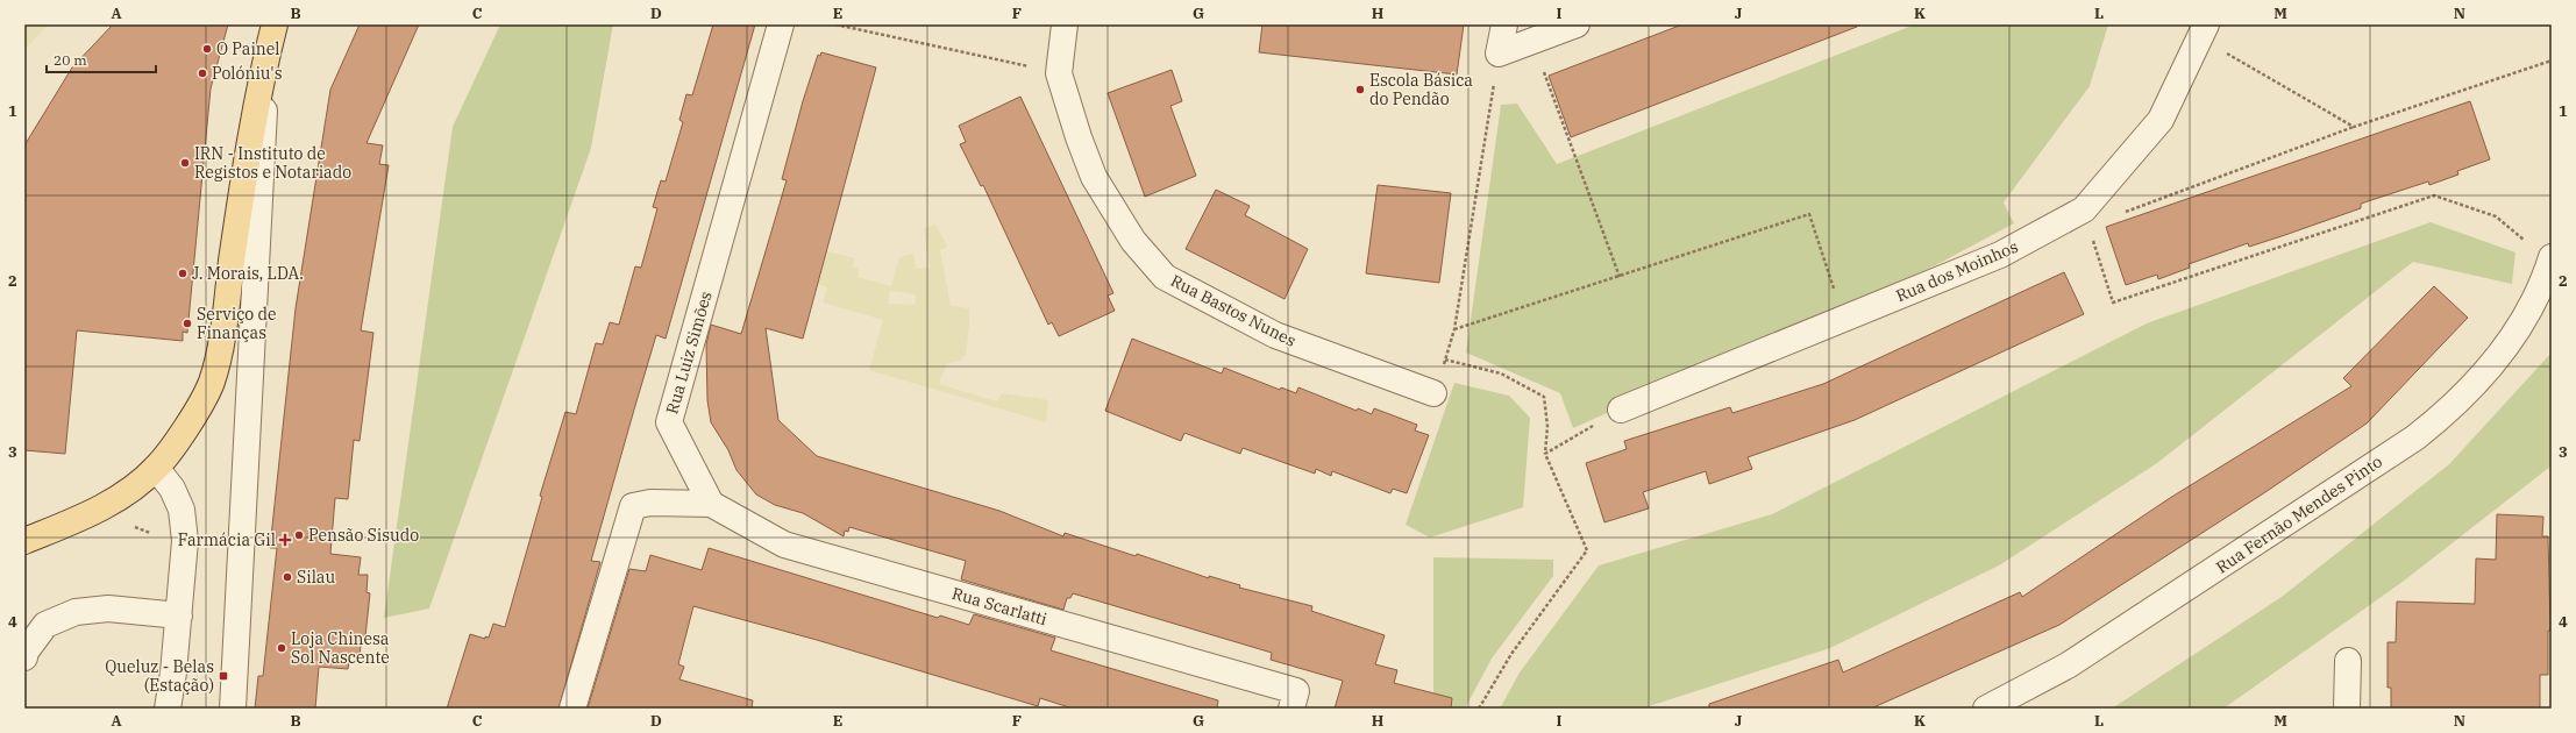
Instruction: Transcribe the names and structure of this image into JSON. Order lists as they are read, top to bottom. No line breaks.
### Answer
{"streets":{"street":["Rua dos Moinhos","Rua Bastos Nunes","Rua Luiz Simões","Rua Fernão Mendes Pinto","Rua Scarlatti"]},"crossings":[["Rua Luiz Simões","Rua Scarlatti"]],"places":{"other":["O Painel","Polóniu's","Escola Básica do Pendão","IRN - Instituto de Registos e Notariado","J. Morais, LDA.","Serviço de Finanças","Pensão Sisudo","Silau","Loja Chinesa Sol Nascente"],"health":["Farmácia Gil"],"transit":["Queluz - Belas (Estação)"]},"scale_bar":"20 m","grid":{"columns":["A","B","C","D","E","F","G","H","I","J","K","L","M","N"],"rows":["1","2","3","4"]}}
